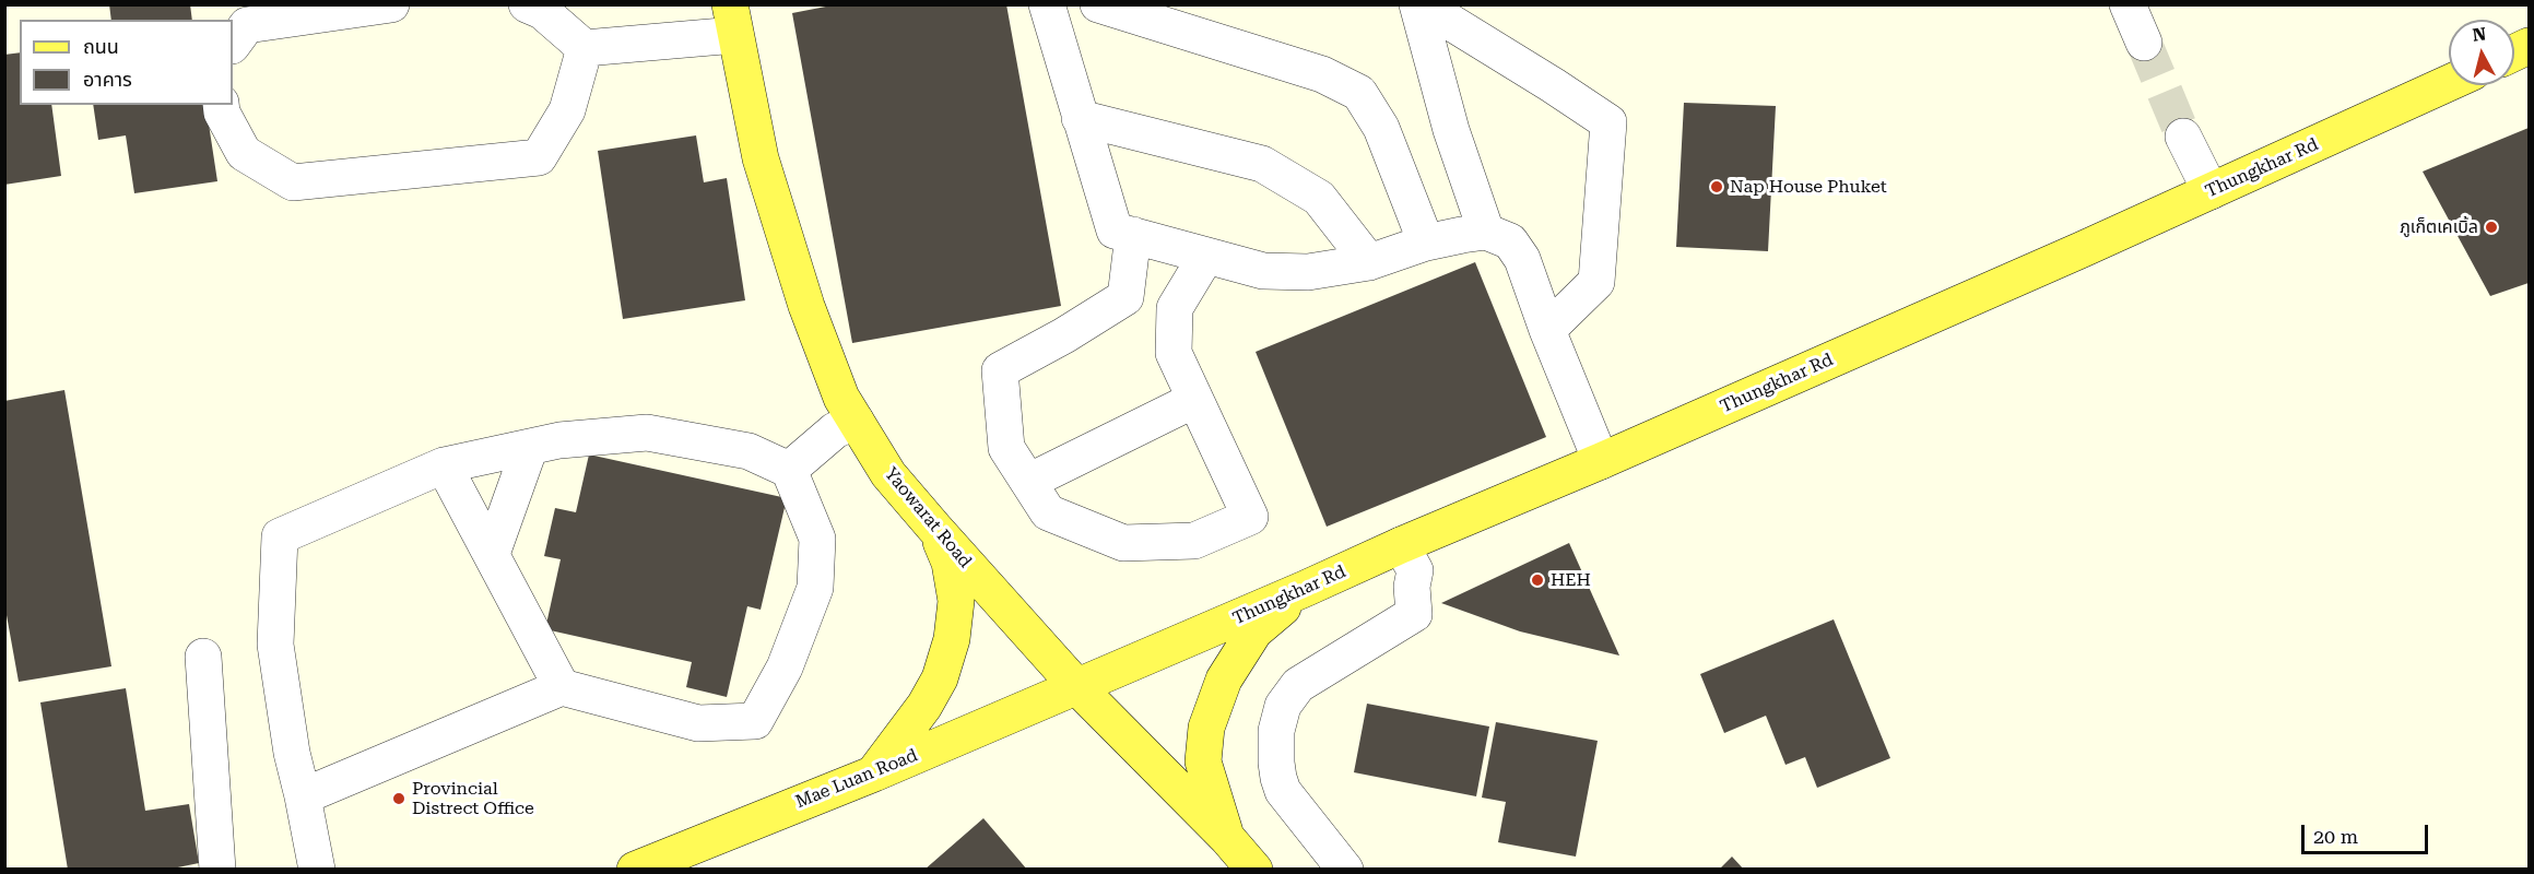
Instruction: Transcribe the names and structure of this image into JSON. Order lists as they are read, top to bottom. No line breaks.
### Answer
{"streets":{"main road":["Thungkhar Rd","Yaowarat Road","Mae Luan Road"]},"crossings":[["Thungkhar Rd","Yaowarat Road"],["Thungkhar Rd","Mae Luan Road"],["Yaowarat Road","Mae Luan Road"]],"places":["Nap House Phuket","ภูเก็ตเคเบิ้ล","HEH","Provincial Distrect Office"],"legend":["ถนน","อาคาร"],"scale_bar":"20 m","north":"top"}
